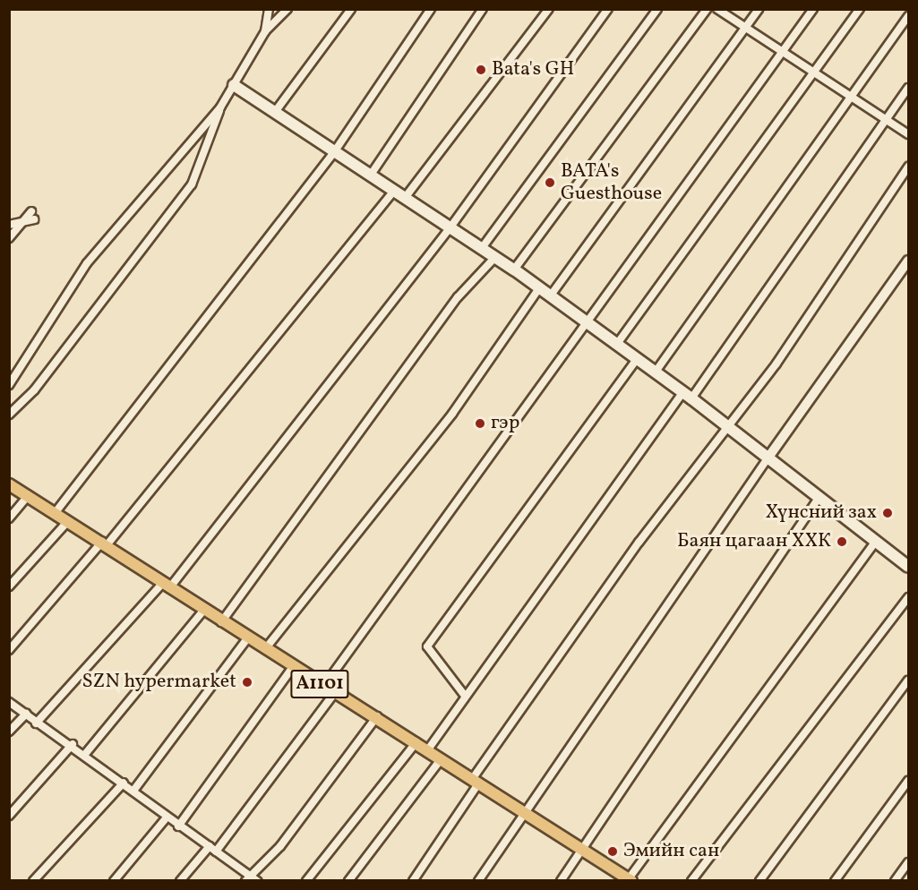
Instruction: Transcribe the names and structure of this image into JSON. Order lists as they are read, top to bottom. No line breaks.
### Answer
{"streets":{"main road":["A1101"]},"places":["Bata's GH","BATA's Guesthouse","гэр","Хүнсний зах","Баян цагаан ХХК","SZN hypermarket","Эмийн сан"]}
